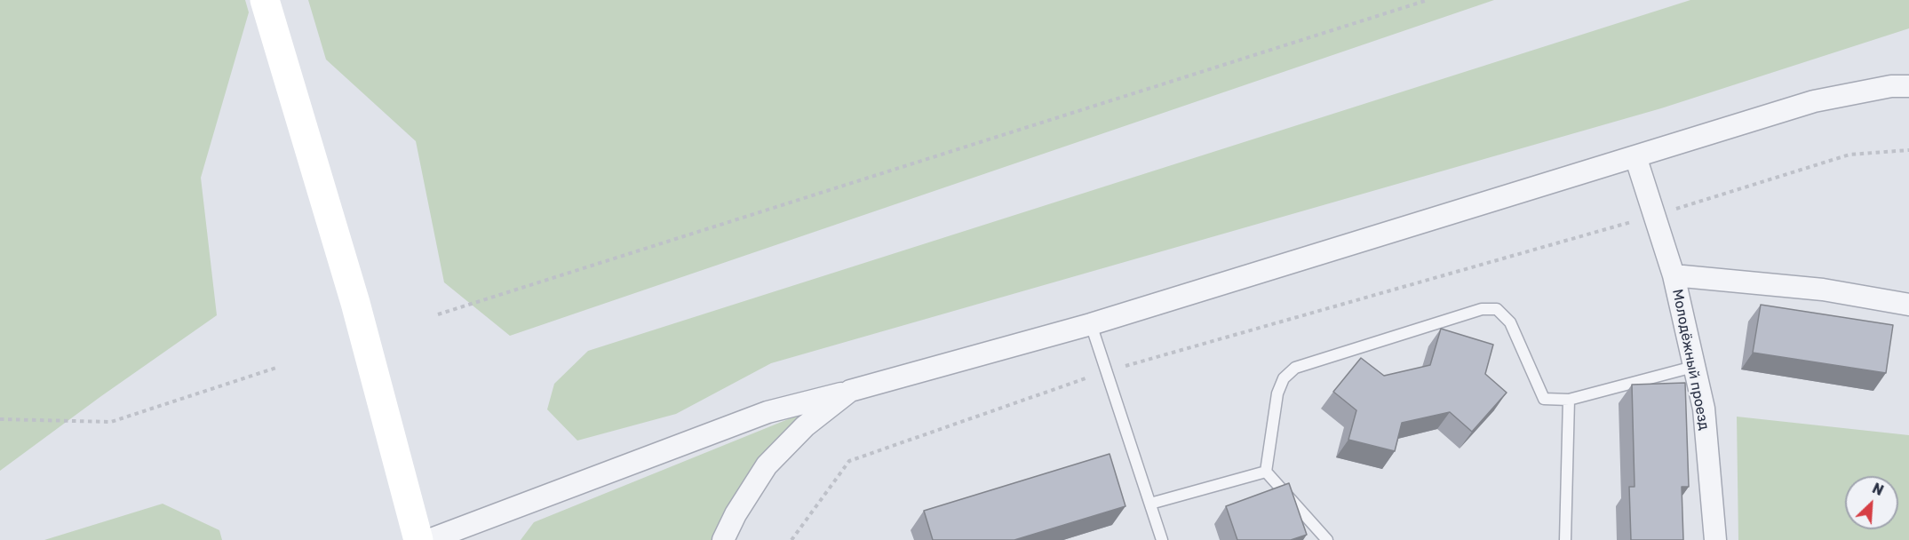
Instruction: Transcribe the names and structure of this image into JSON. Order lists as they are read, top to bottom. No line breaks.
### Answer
{"streets":{"street":["Молодёжный проезд"]},"north":"top right"}
